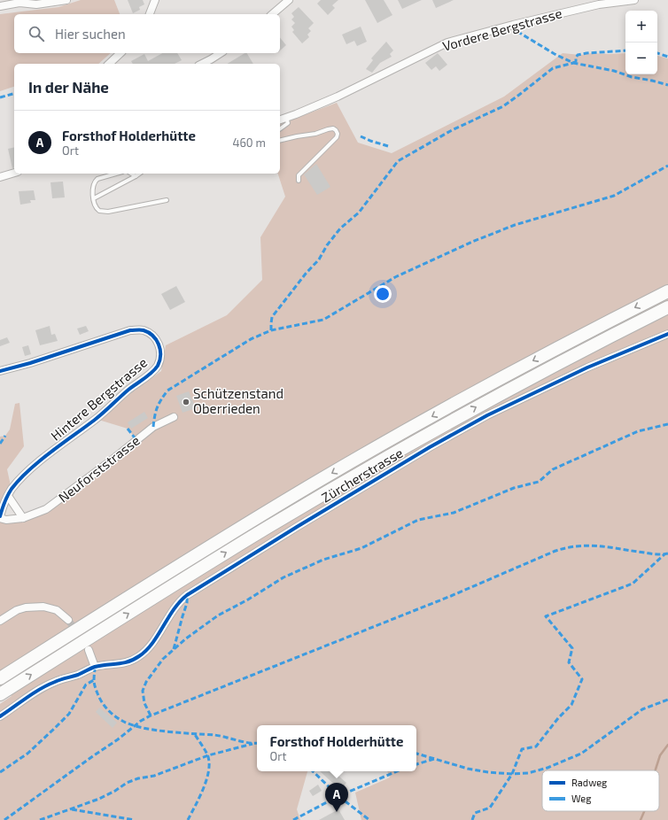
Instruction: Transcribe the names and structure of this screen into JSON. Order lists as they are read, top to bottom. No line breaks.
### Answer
{"streets":{"street":["Vordere Bergstrasse","Hintere Bergstrasse","Neuforststrasse","Zürcherstrasse"]},"crossings":[["Hintere Bergstrasse","Neuforststrasse"]],"places":["Schützenstand Oberrieden"],"legend":["Radweg","Weg"],"page":{"map_buttons":["+","−"],"search":"Hier suchen","heading":"In der Nähe","list":[{"mark":"A","name":"Forsthof Holderhütte","note":"Ort","value":"460 m"}],"popup":["Forsthof Holderhütte","Ort"],"pins":"A"}}
